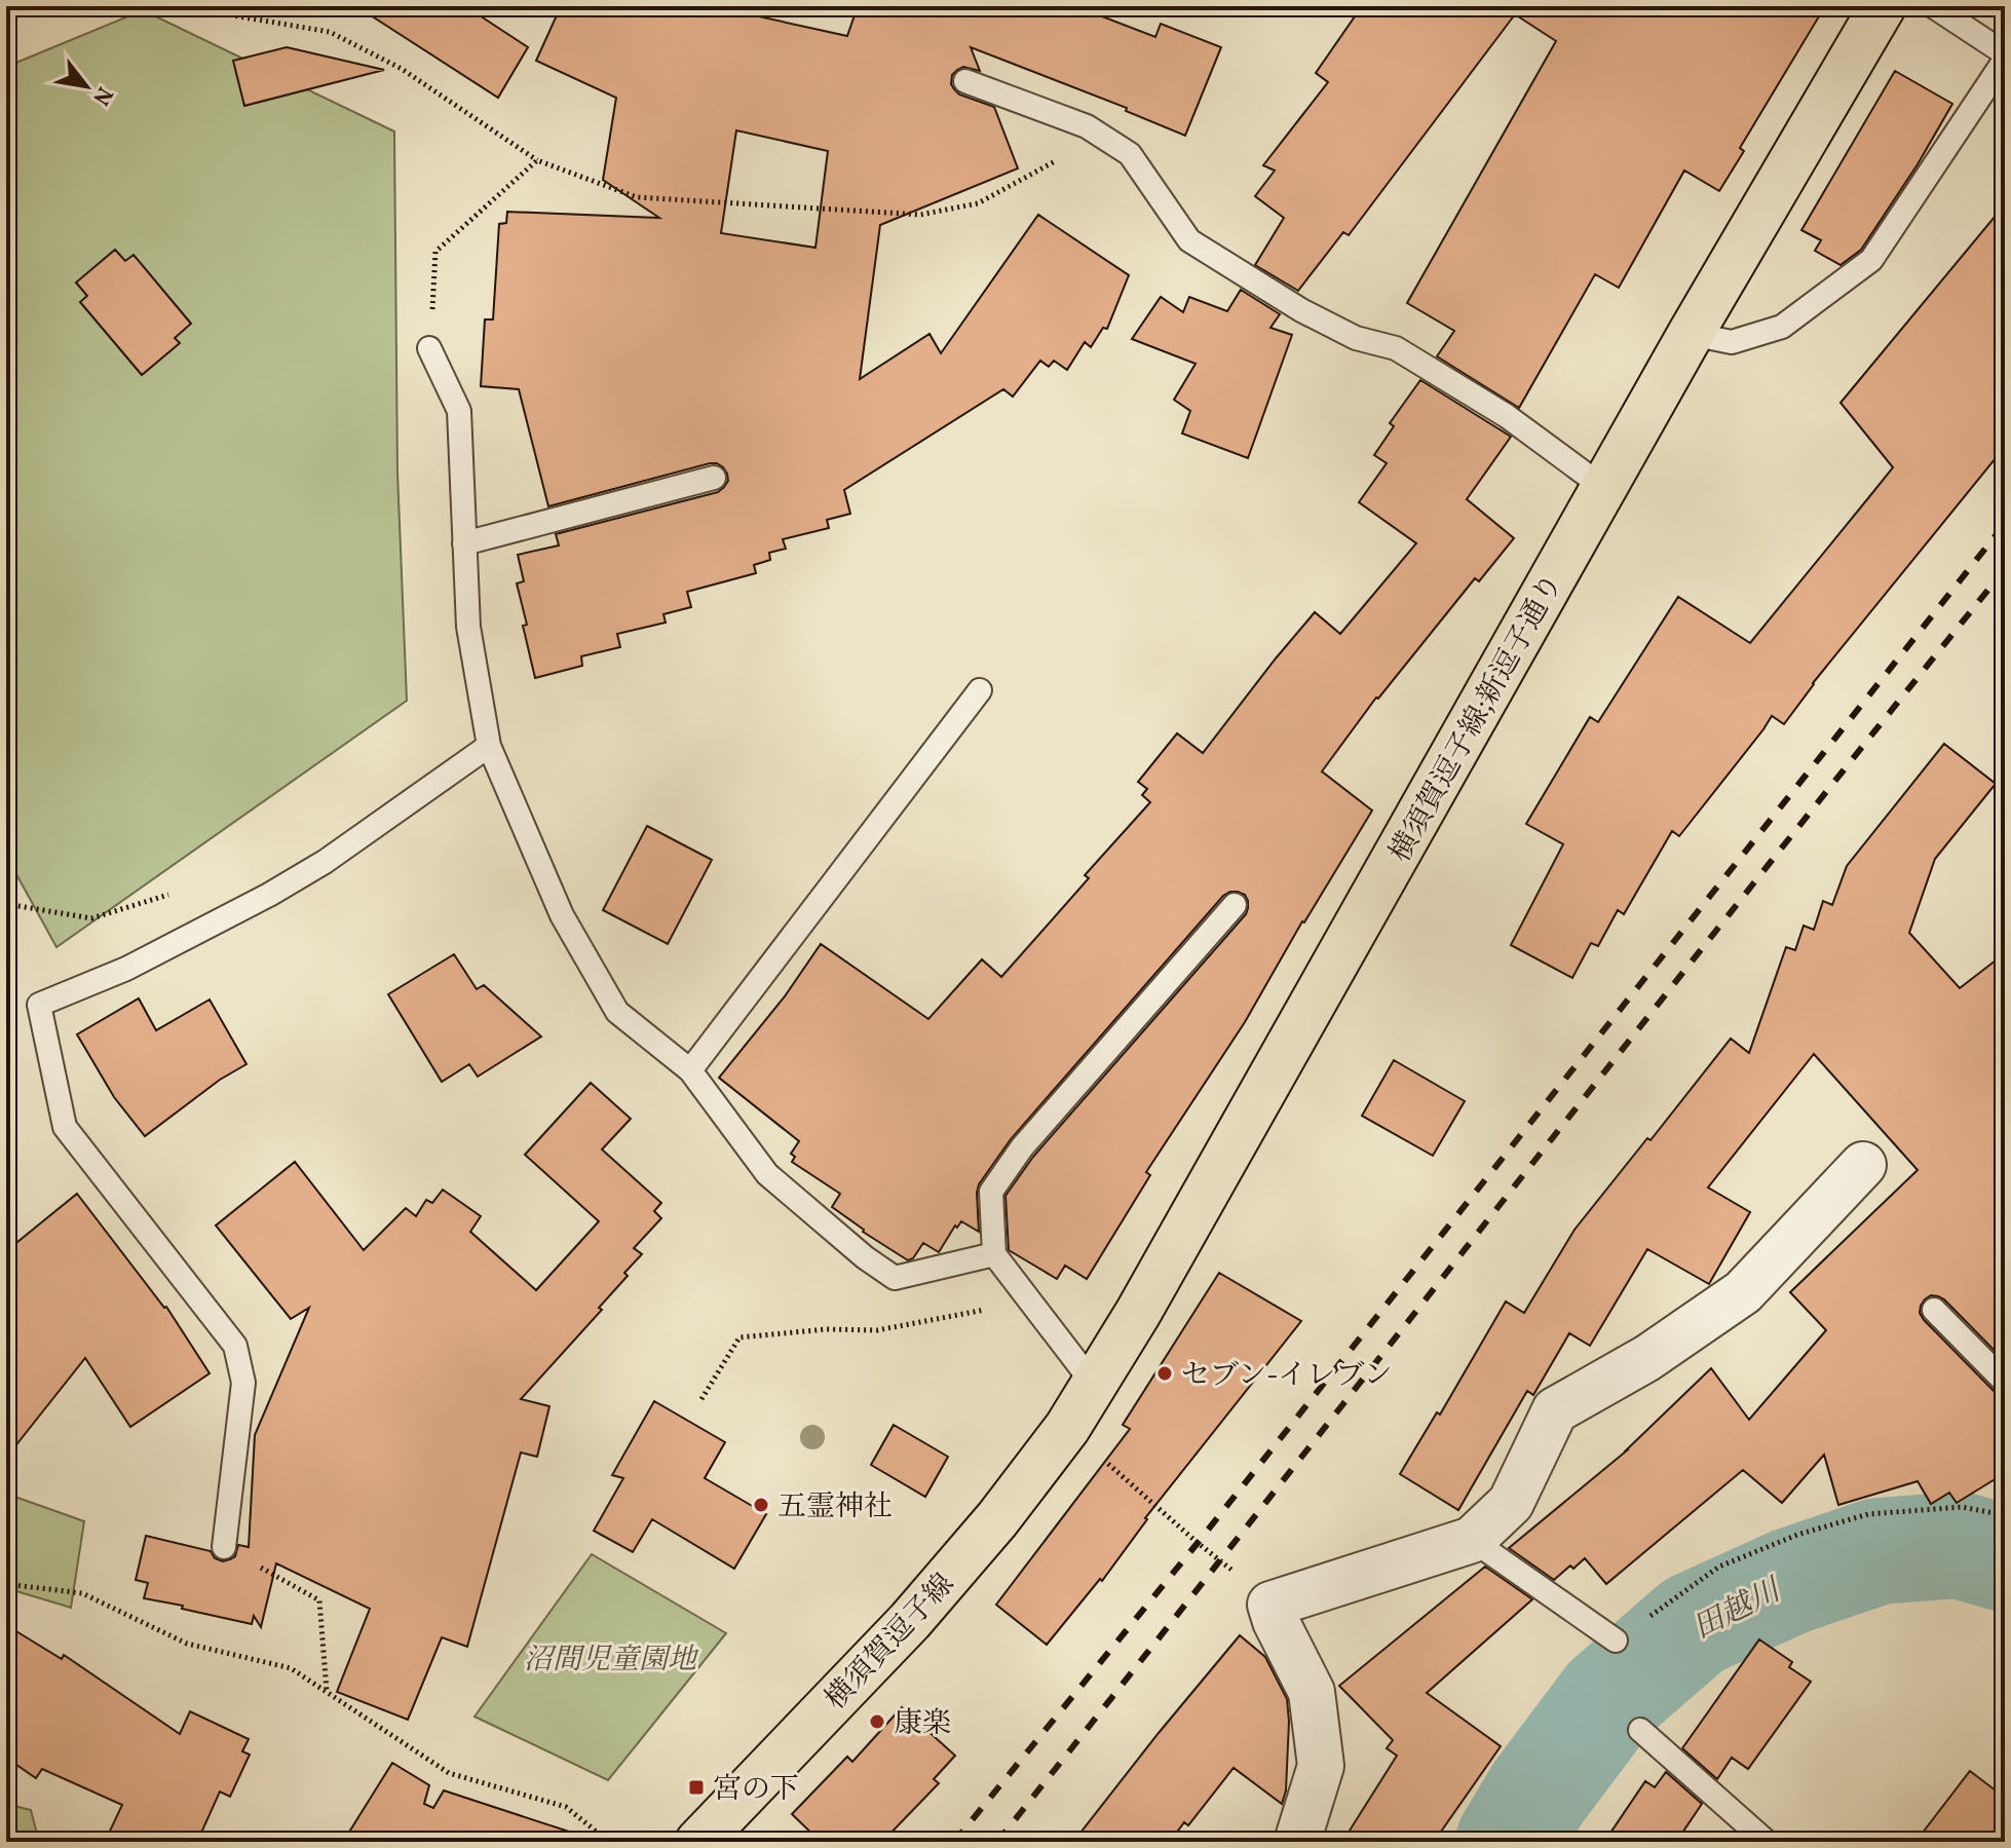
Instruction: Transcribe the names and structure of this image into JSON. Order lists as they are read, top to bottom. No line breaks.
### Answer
{"streets":{"main road":["横須賀逗子線;新逗子通り","横須賀逗子線"]},"crossings":[["横須賀逗子線;新逗子通り","横須賀逗子線"]],"water":["田越川"],"parks":["沼間児童園地"],"places":{"other":["セブン-イレブン","五霊神社","康楽"],"transit":["宮の下"]},"north":"bottom right"}
